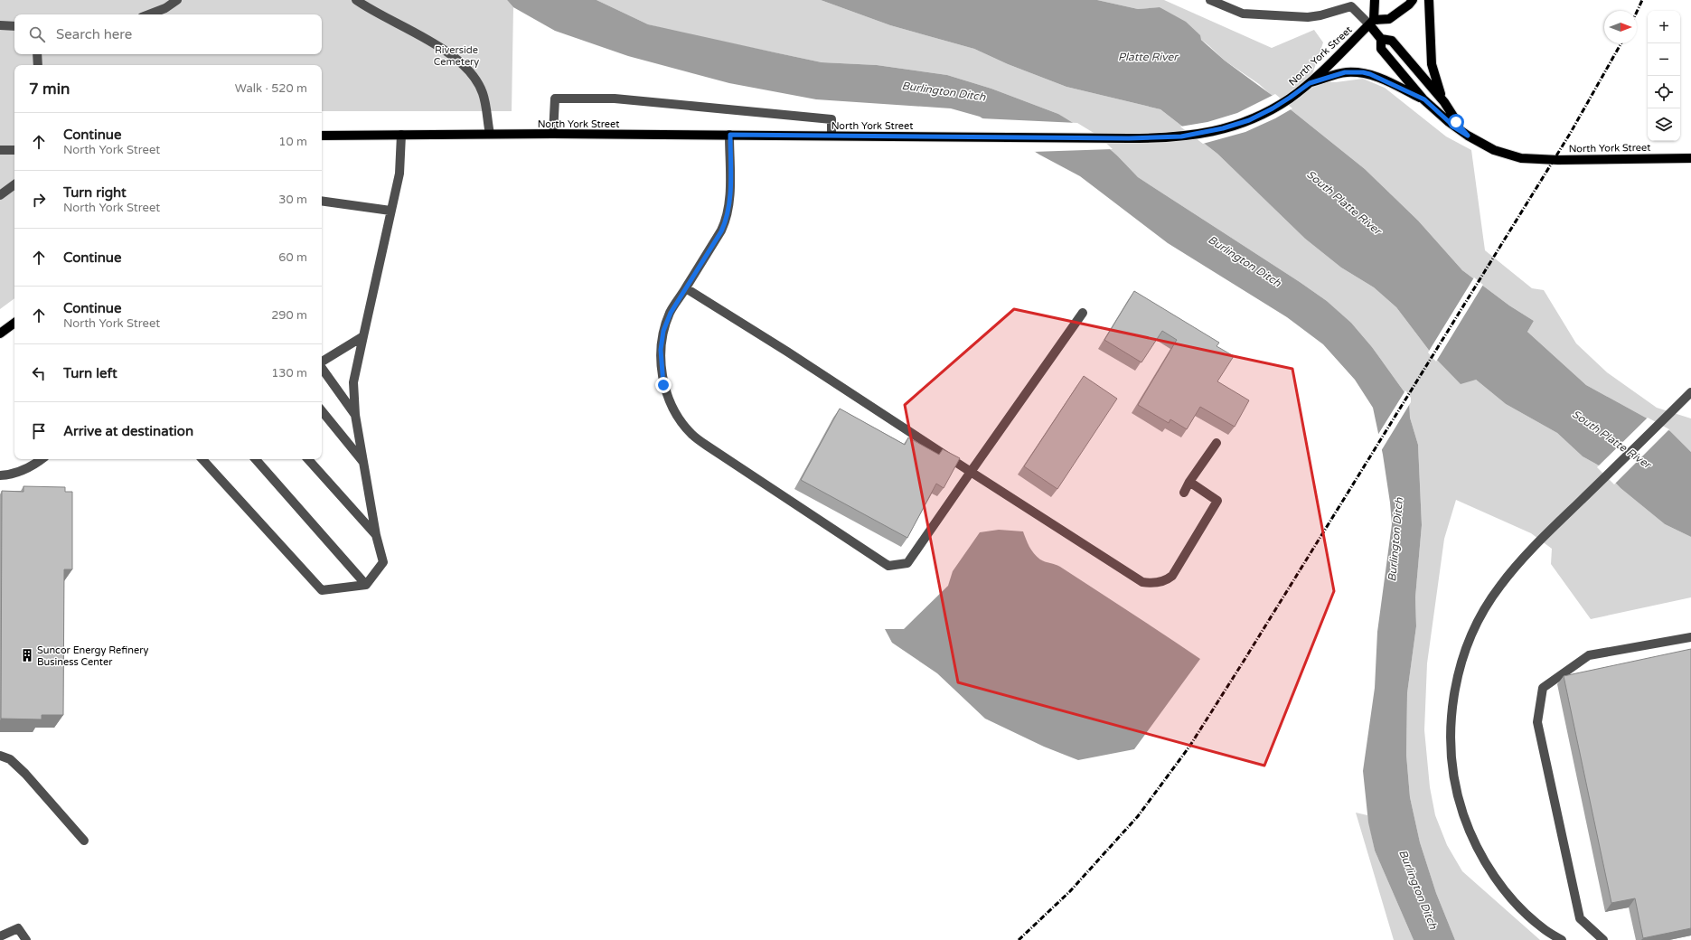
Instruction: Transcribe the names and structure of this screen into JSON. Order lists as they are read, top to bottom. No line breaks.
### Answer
{"streets":{"main road":["North York Street"]},"water":["Platte River","Burlington Ditch","South Platte River"],"parks":["Riverside Cemetery"],"places":{"building":["Suncor Energy Refinery Business Center"]},"north":"right","page":{"map_buttons":["+","−"],"search":"Search here","heading":["7 min","Walk · 520 m"],"list":[["Continue","North York Street","10 m"],["Turn right","North York Street","30 m"],["Continue","60 m"],["Continue","North York Street","290 m"],["Turn left","130 m"],"Arrive at destination"]}}
